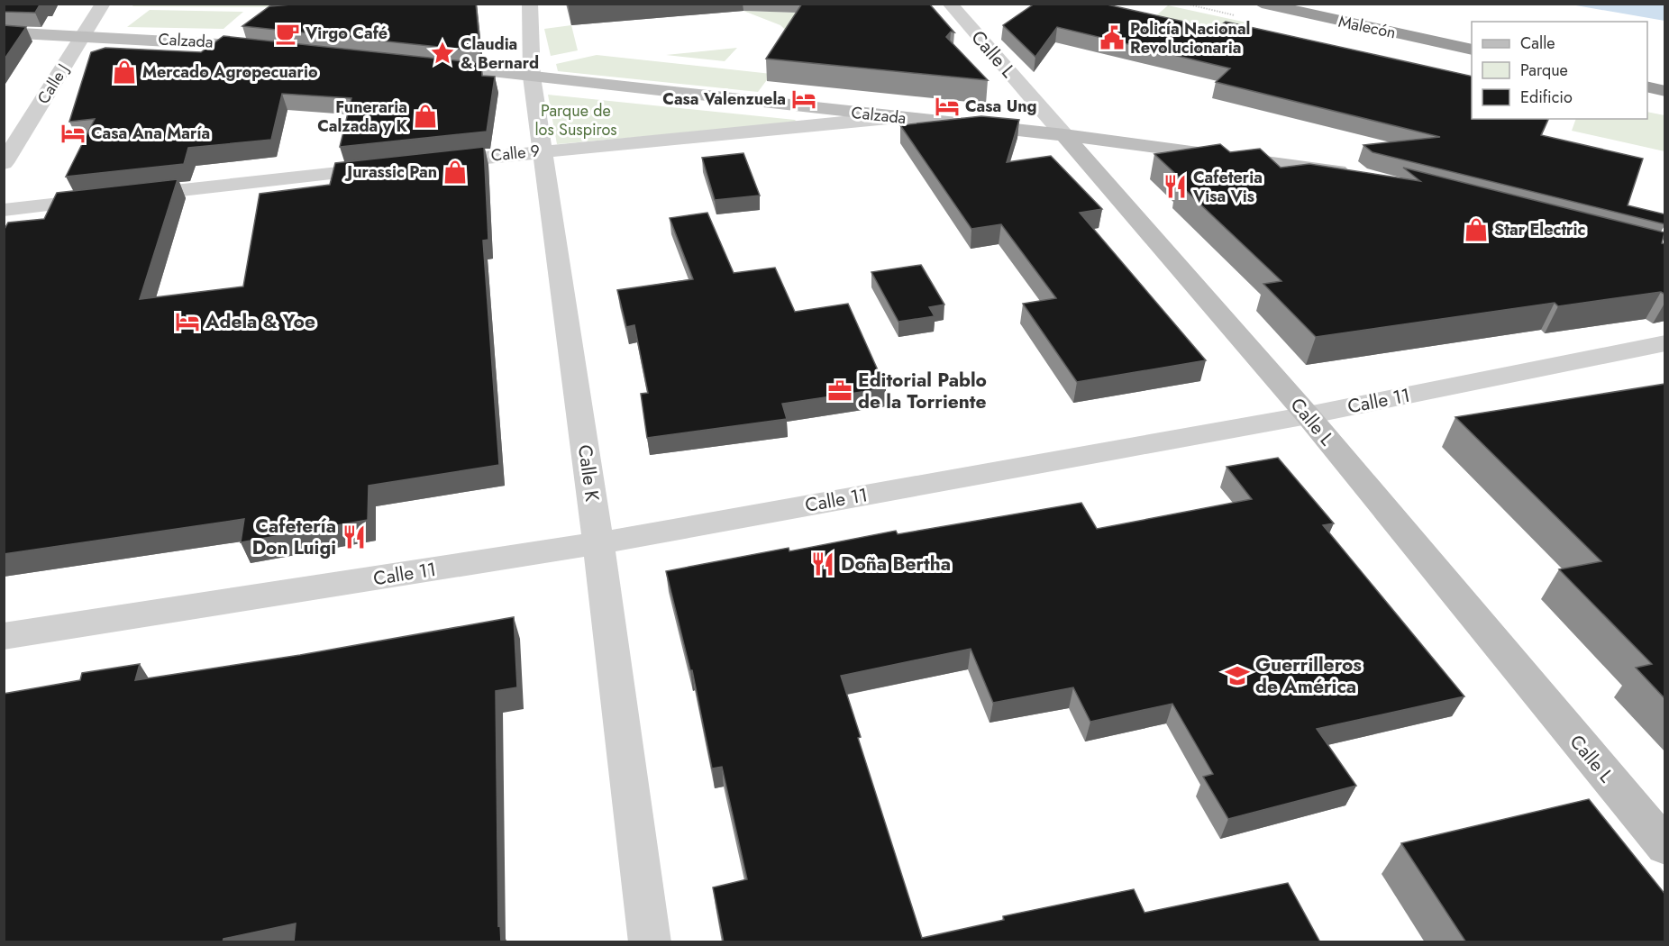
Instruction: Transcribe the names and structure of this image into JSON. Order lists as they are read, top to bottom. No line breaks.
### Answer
{"streets":{"highway":["Malecón"],"main road":["Calzada","Calle L"],"street":["Calle J","Calle 9","Calle 11","Calle K"]},"crossings":[["Calzada","Calle L"],["Calzada","Calle J"],["Calzada","Calle 9"],["Calzada","Calle K"],["Calle L","Calle 11"],["Calle 9","Calle K"],["Calle 11","Calle K"]],"parks":["Parque de los Suspiros"],"places":{"cafe":["Virgo Café"],"public building":["Policía Nacional Revolucionaria"],"place":["Claudia & Bernard"],"shop":["Mercado Agropecuario","Funeraria Calzada y K","Jurassic Pan","Star Electric"],"hotel":["Casa Valenzuela","Casa Ung","Casa Ana María","Adela & Yoe"],"restaurant":["Cafeteria Visa Vis","Cafetería Don Luigi","Doña Bertha"],"office":["Editorial Pablo de la Torriente"],"school or university":["Guerrilleros de América"]},"legend":["Calle","Parque","Edificio"]}
